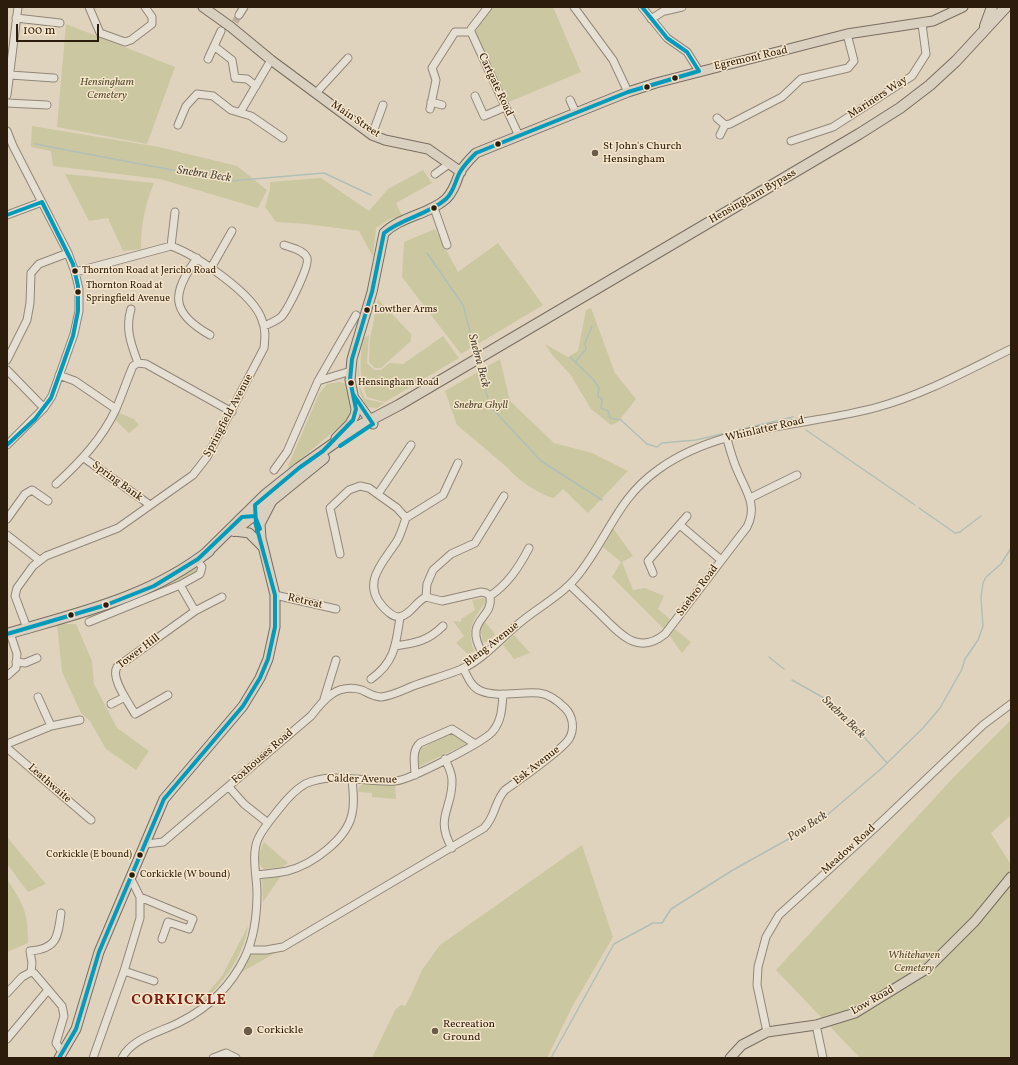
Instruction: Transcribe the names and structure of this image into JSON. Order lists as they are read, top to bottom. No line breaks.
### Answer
{"streets":{"highway":["Hensingham Bypass"],"main road":["Egremont Road","Main Street","Low Road"],"street":["Cartgate Road","Mariners Way","Springfield Avenue","Whinlatter Road","Spring Bank","Snebro Road","Retreat","Bleng Avenue","Tower Hill","Foxhouses Road","Esk Avenue","Calder Avenue","Leathwaite","Meadow Road"]},"crossings":[["Egremont Road","Cartgate Road"],["Egremont Road","Mariners Way"],["Egremont Road","Main Street"],["Springfield Avenue","Spring Bank"],["Whinlatter Road","Snebro Road"],["Whinlatter Road","Bleng Avenue"],["Snebro Road","Bleng Avenue"],["Bleng Avenue","Foxhouses Road"],["Bleng Avenue","Esk Avenue"],["Esk Avenue","Calder Avenue"],["Meadow Road","Low Road"]],"districts":["CORKICKLE"],"water":["Snebra Beck","Pow Beck"],"parks":["Hensingham Cemetery","Snebra Ghyll","Whitehaven Cemetery"],"places":["St John's Church Hensingham","Thornton Road at Jericho Road","Thornton Road at Springfield Avenue","Lowther Arms","Hensingham Road","Corkickle (E bound)","Corkickle (W bound)","Corkickle","Recreation Ground"],"scale_bar":"100 m"}
